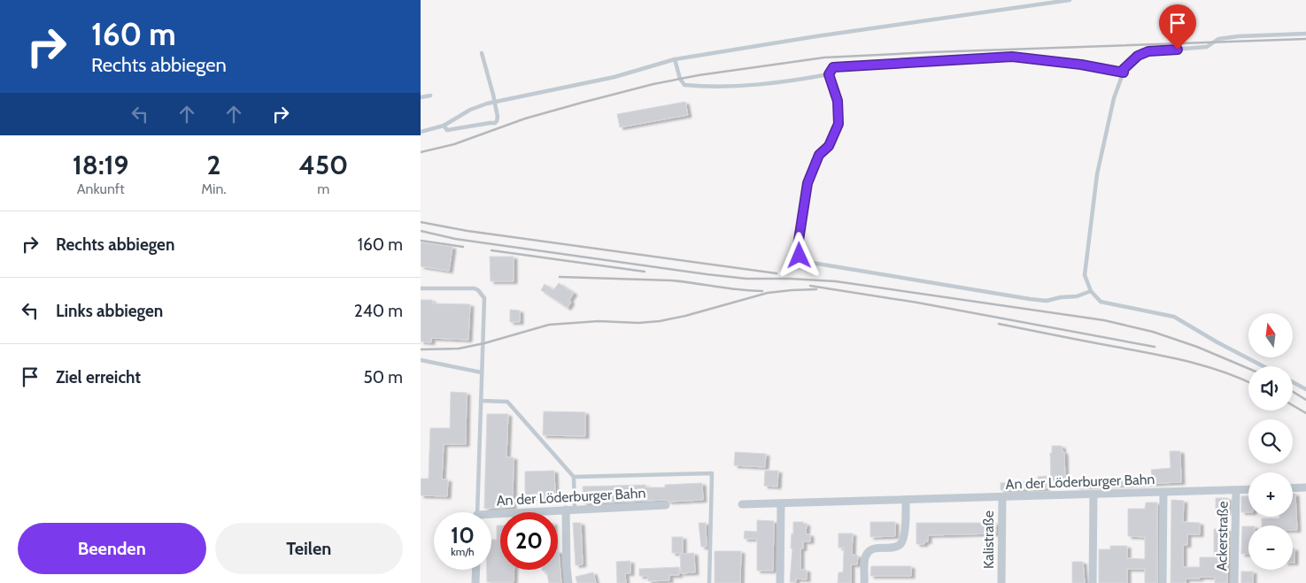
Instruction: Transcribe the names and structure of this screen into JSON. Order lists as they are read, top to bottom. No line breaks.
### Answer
{"streets":{"street":["An der Löderburger Bahn","Ackerstraße","Kalistraße"]},"crossings":[["An der Löderburger Bahn","Ackerstraße"],["An der Löderburger Bahn","Kalistraße"]],"north":"top","page":{"turn":["160 m","Rechts abbiegen"],"eta":["18:19","Ankunft","2","Min.","450","m"],"list":[{"name":"Rechts abbiegen","value":"160 m"},{"name":"Links abbiegen","value":"240 m"},{"name":"Ziel erreicht","value":"50 m"}],"map_buttons":["+","−"],"speed":"10 km/h","limit":"20","buttons":["Beenden","Teilen"]}}
